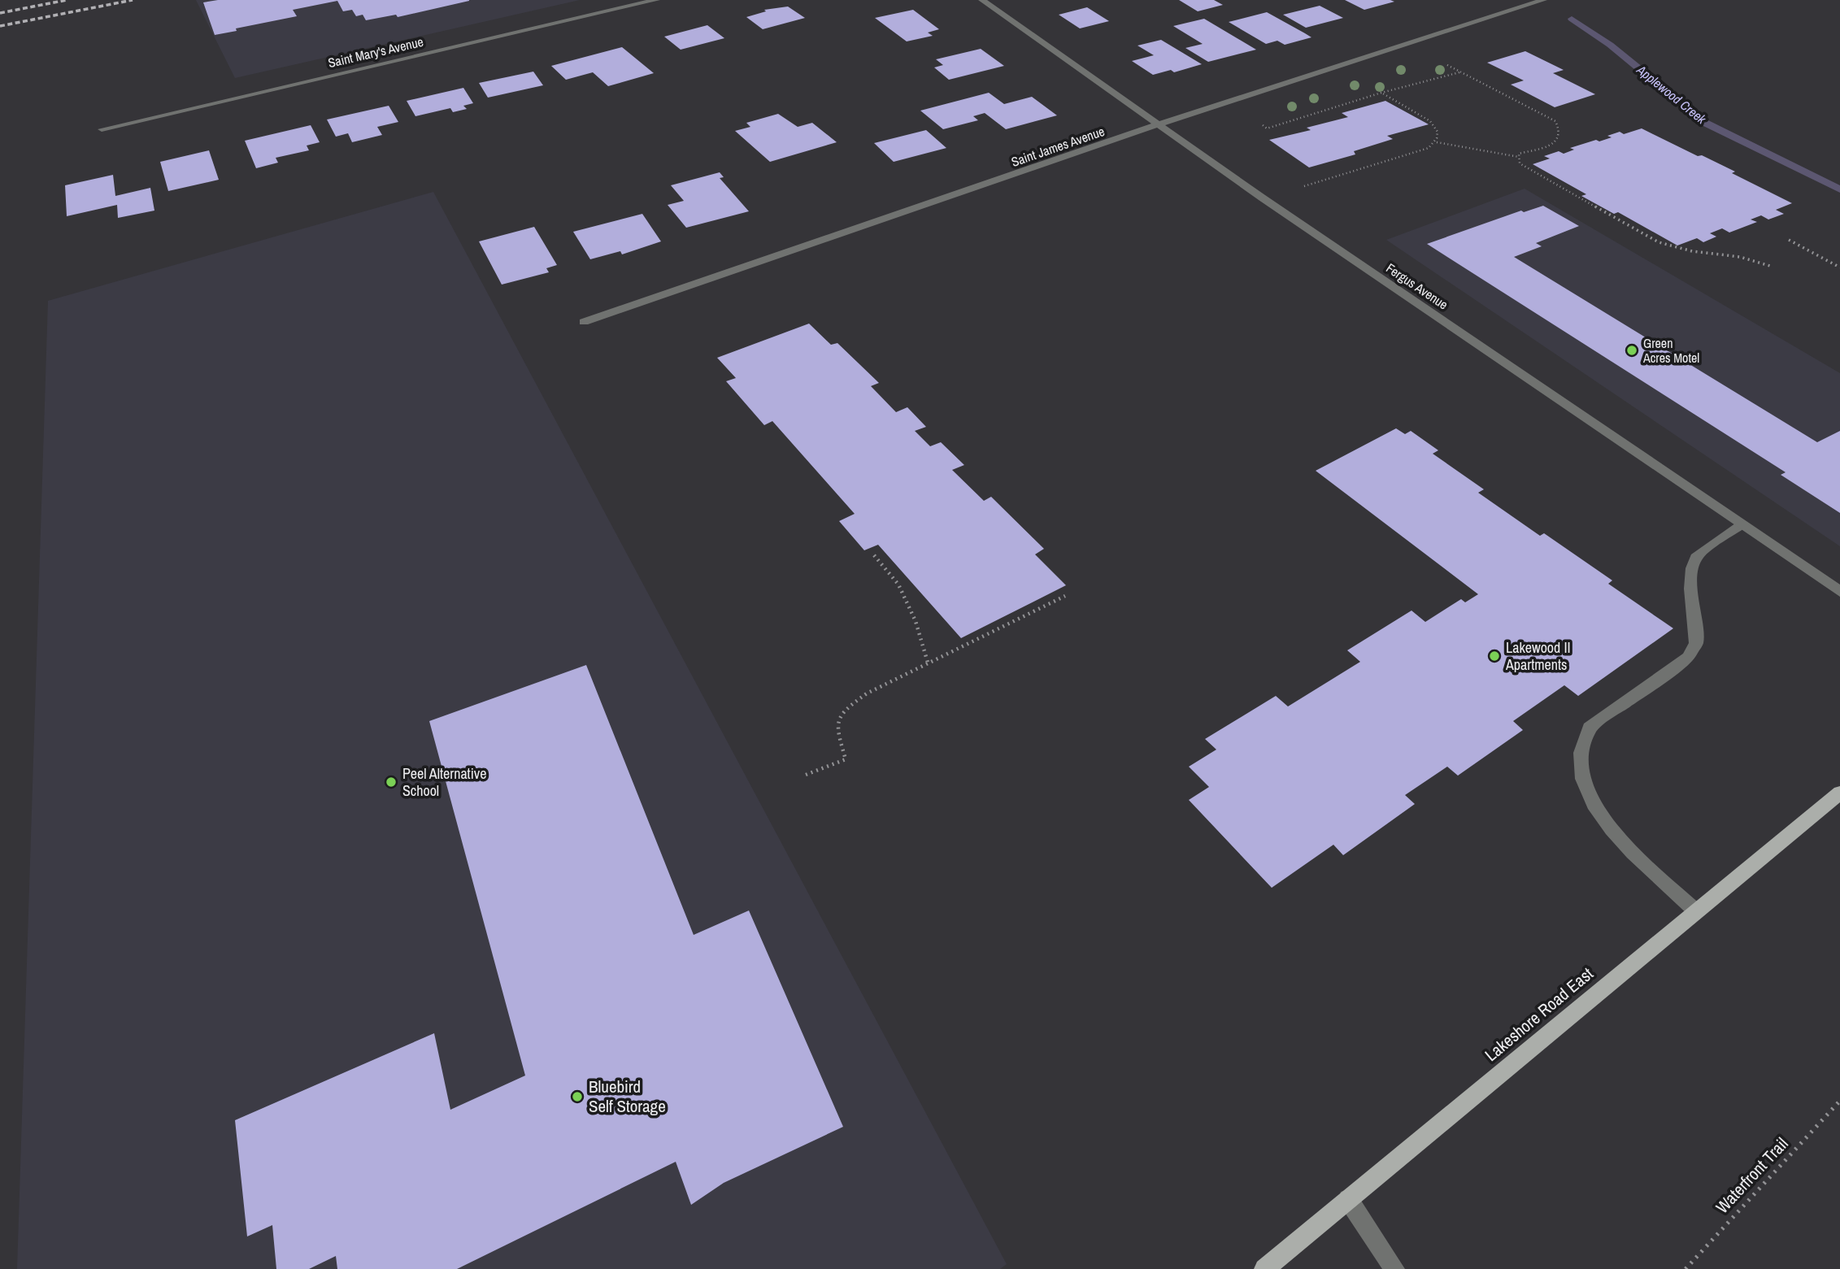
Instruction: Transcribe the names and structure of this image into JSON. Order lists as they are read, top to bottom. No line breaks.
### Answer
{"streets":{"main road":["Lakeshore Road East"],"street":["Saint Mary's Avenue","Saint James Avenue","Fergus Avenue"],"path":["Waterfront Trail"]},"crossings":[["Saint James Avenue","Fergus Avenue"]],"water":["Applewood Creek"],"places":["Green Acres Motel","Lakewood II Apartments","Peel Alternative School","Bluebird Self Storage"]}
